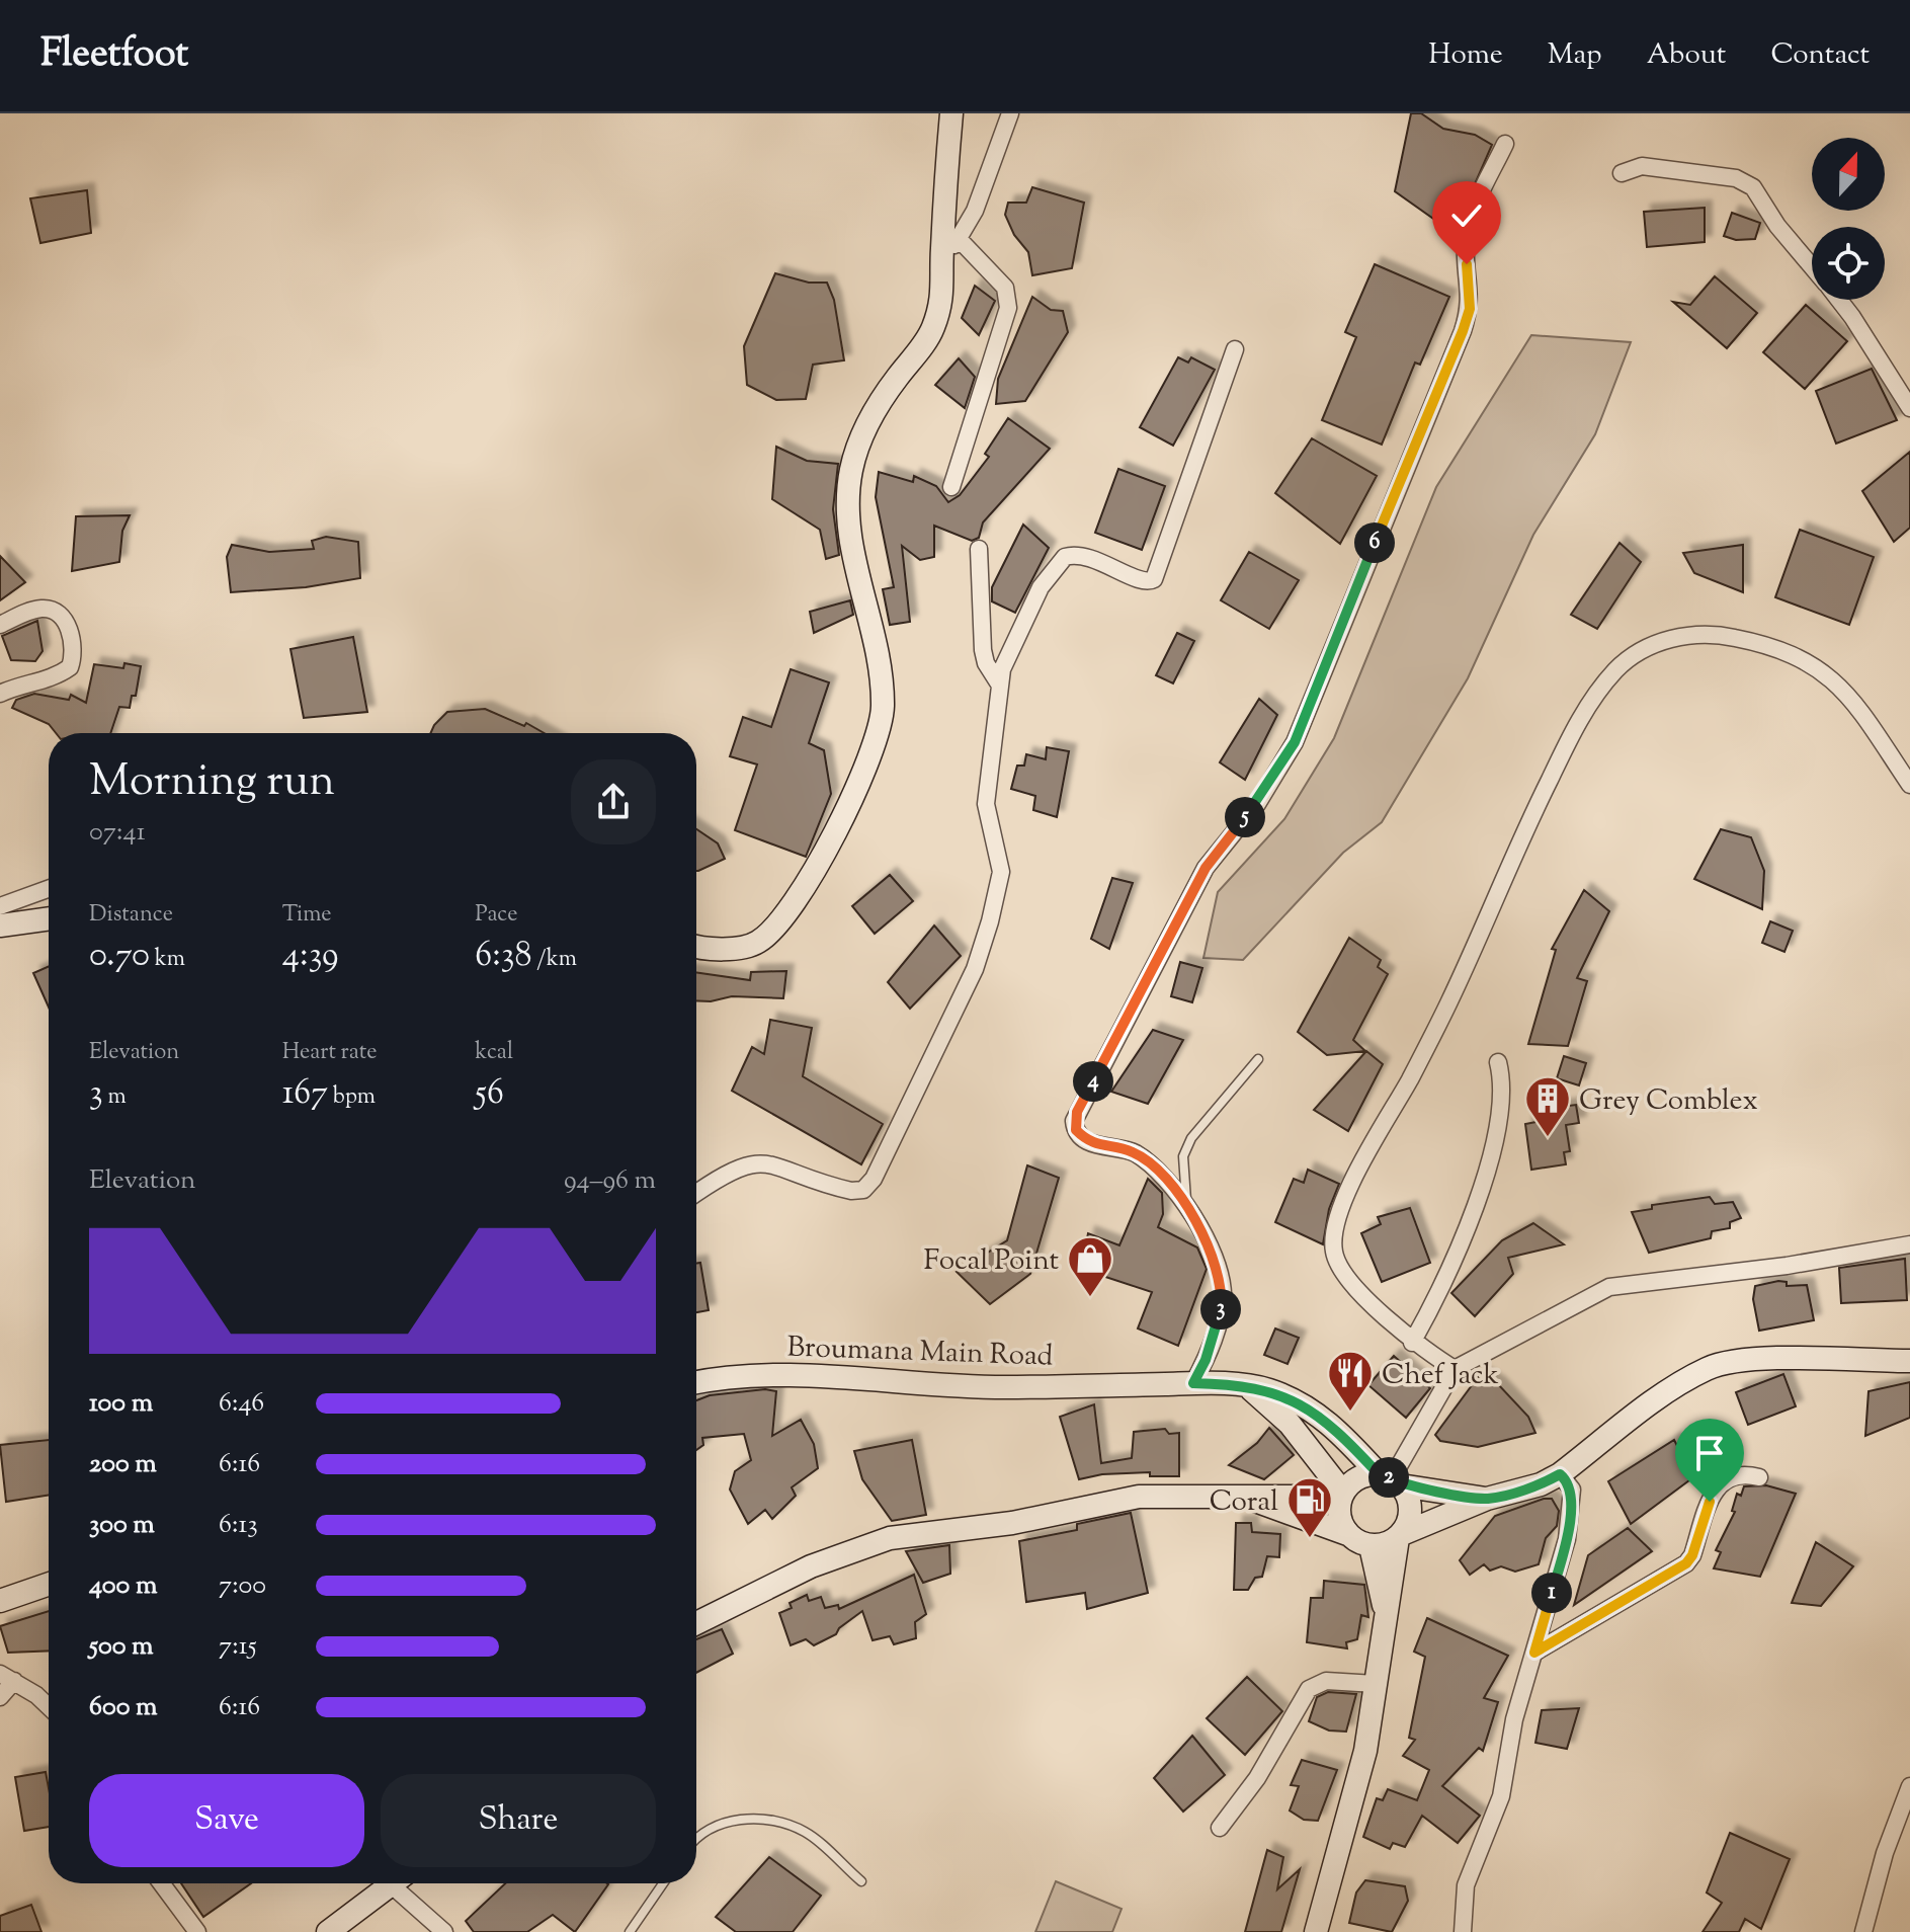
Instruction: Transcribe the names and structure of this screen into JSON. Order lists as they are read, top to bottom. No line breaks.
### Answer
{"streets":{"street":["Broumana Main Road"]},"places":{"building":["Grey Comblex"],"shop":["Focal Point"],"restaurant":["Chef Jack"],"fuel station":["Coral"]},"north":"top","page":{"header":"Fleetfoot","nav":["Home","Map","About","Contact"],"pins":["6","5","4","3","2","1"],"heading":["Morning run","07:41"],"stats":[["Distance","0.70 km"],["Time","4:39"],["Pace","6:38 /km"],["Elevation","3 m"],["Heart rate","167 bpm"],["kcal","56"]],"chart":["Elevation","94–96 m"],"list":[{"name":"100 m","note":"6:46"},{"name":"200 m","note":"6:16"},{"name":"300 m","note":"6:13"},{"name":"400 m","note":"7:00"},{"name":"500 m","note":"7:15"},{"name":"600 m","note":"6:16"}],"buttons":["Save","Share"]}}
